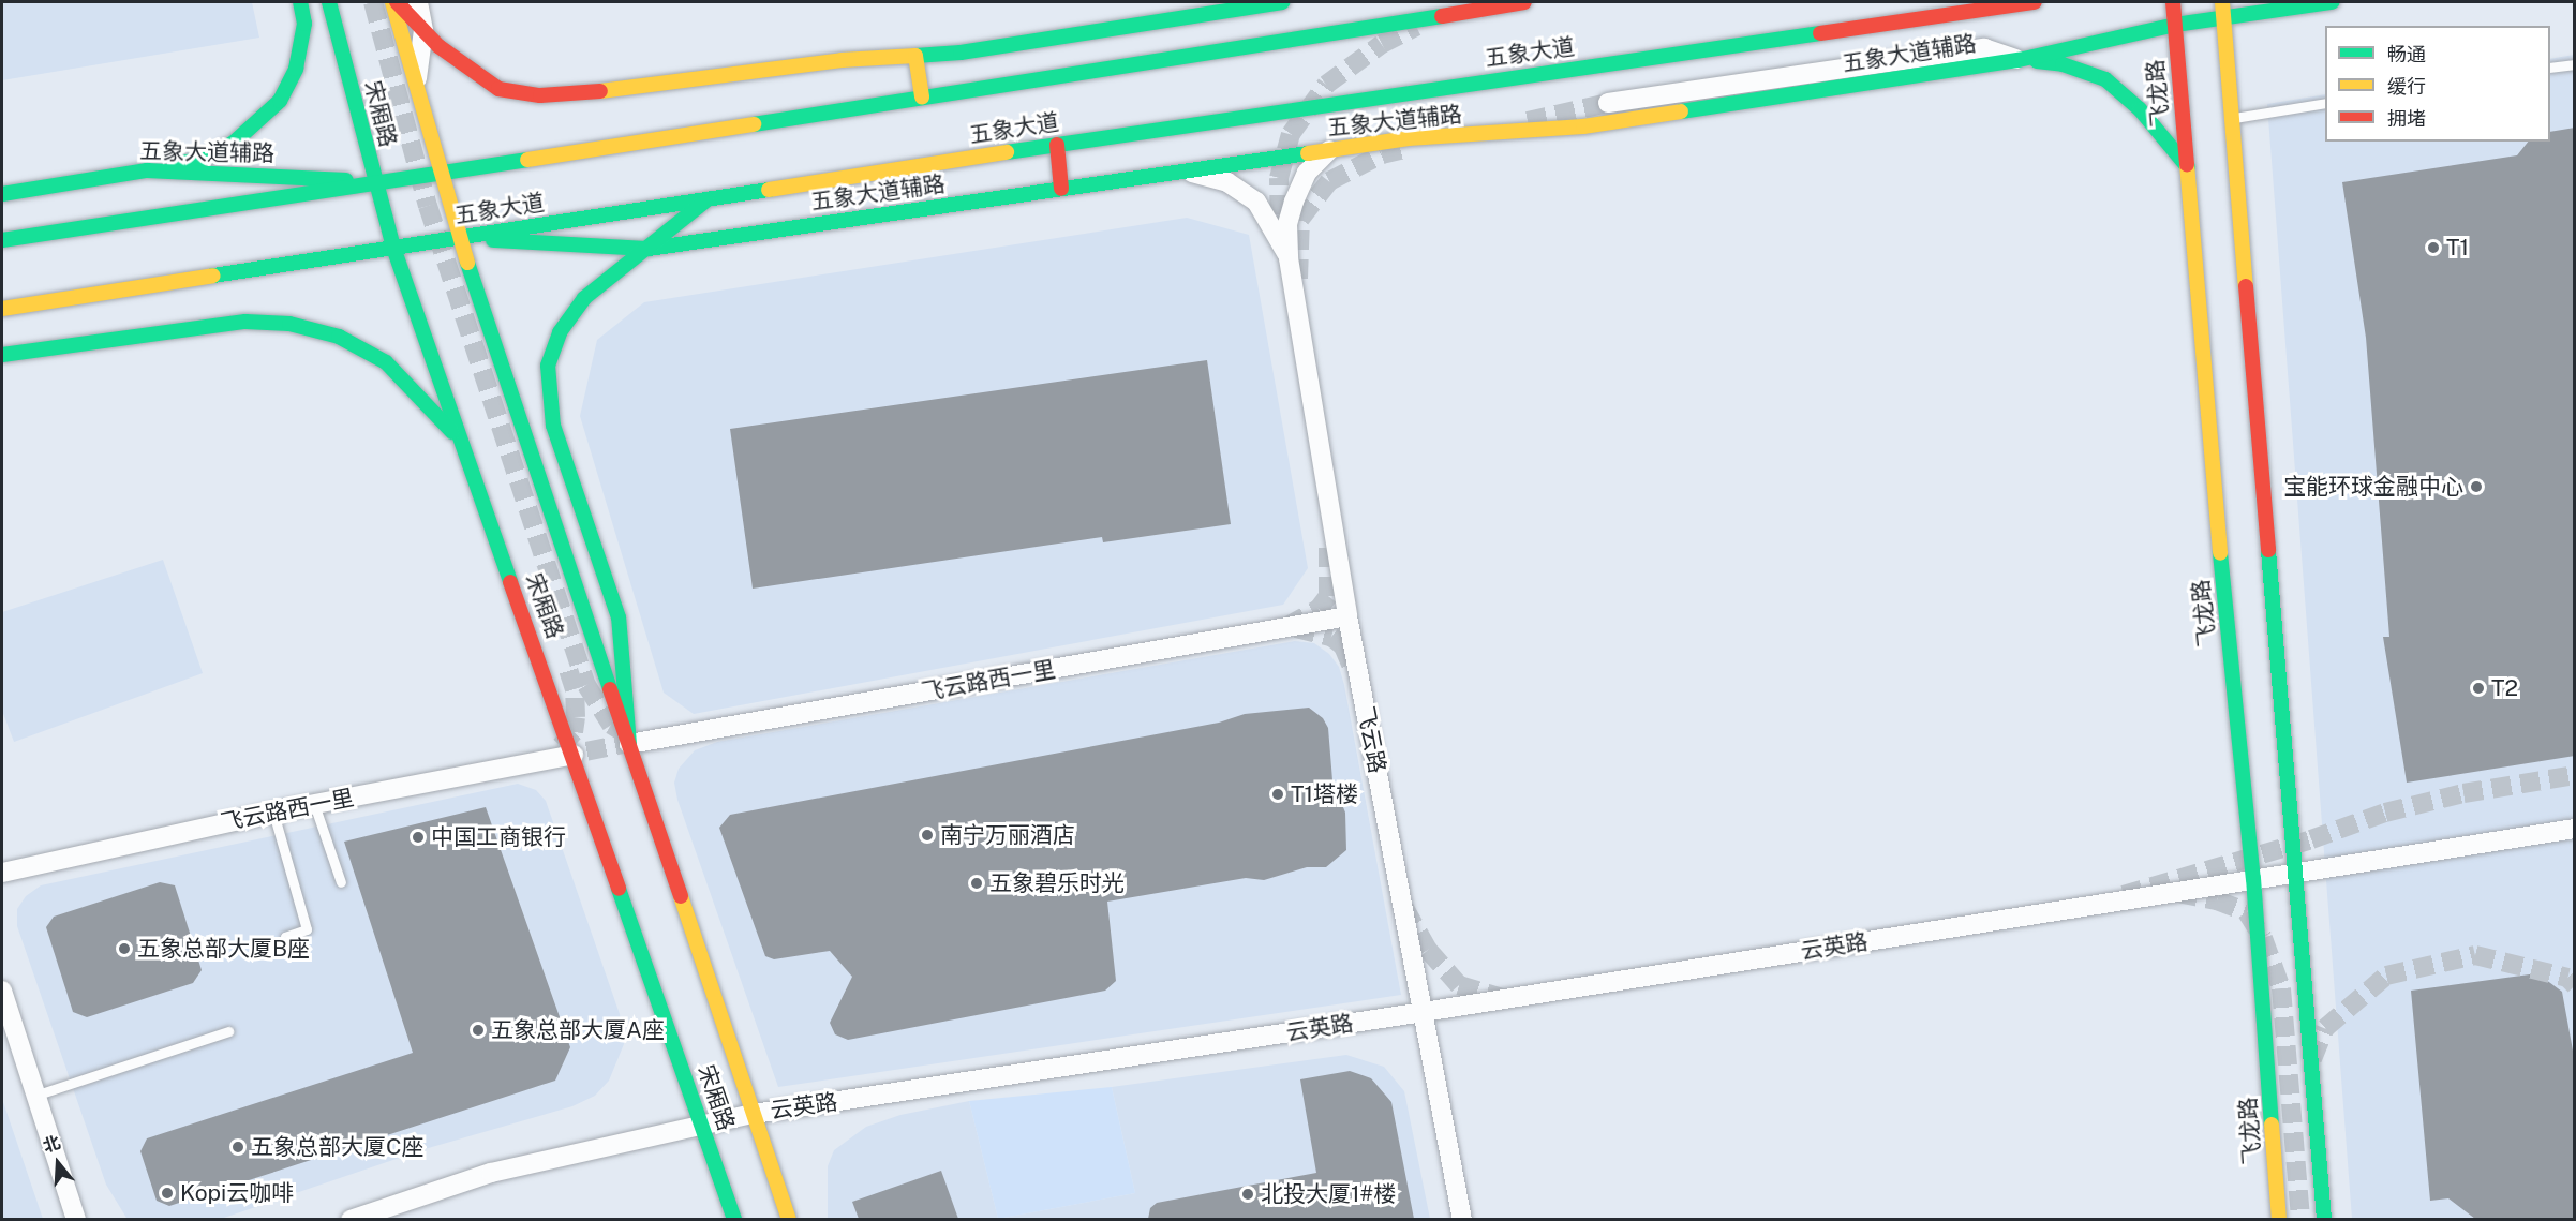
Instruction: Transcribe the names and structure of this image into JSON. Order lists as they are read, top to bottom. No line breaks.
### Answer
{"streets":{"main road":["五象大道","五象大道辅路","飞龙路","宋厢路"],"street":["飞云路西一里","飞云路","云英路"]},"crossings":[["五象大道","五象大道辅路"],["五象大道","宋厢路"],["五象大道辅路","飞龙路"],["五象大道辅路","宋厢路"],["五象大道辅路","飞云路"],["飞龙路","云英路"],["宋厢路","飞云路西一里"],["宋厢路","云英路"],["飞云路西一里","飞云路"],["飞云路","云英路"]],"places":["T1","宝能环球金融中心","T2","T1塔楼","南宁万丽酒店","中国工商银行","五象碧乐时光","五象总部大厦B座","五象总部大厦A座","五象总部大厦C座","Kopi云咖啡","北投大厦1#楼"],"legend":["畅通","缓行","拥堵"],"north":"top"}
